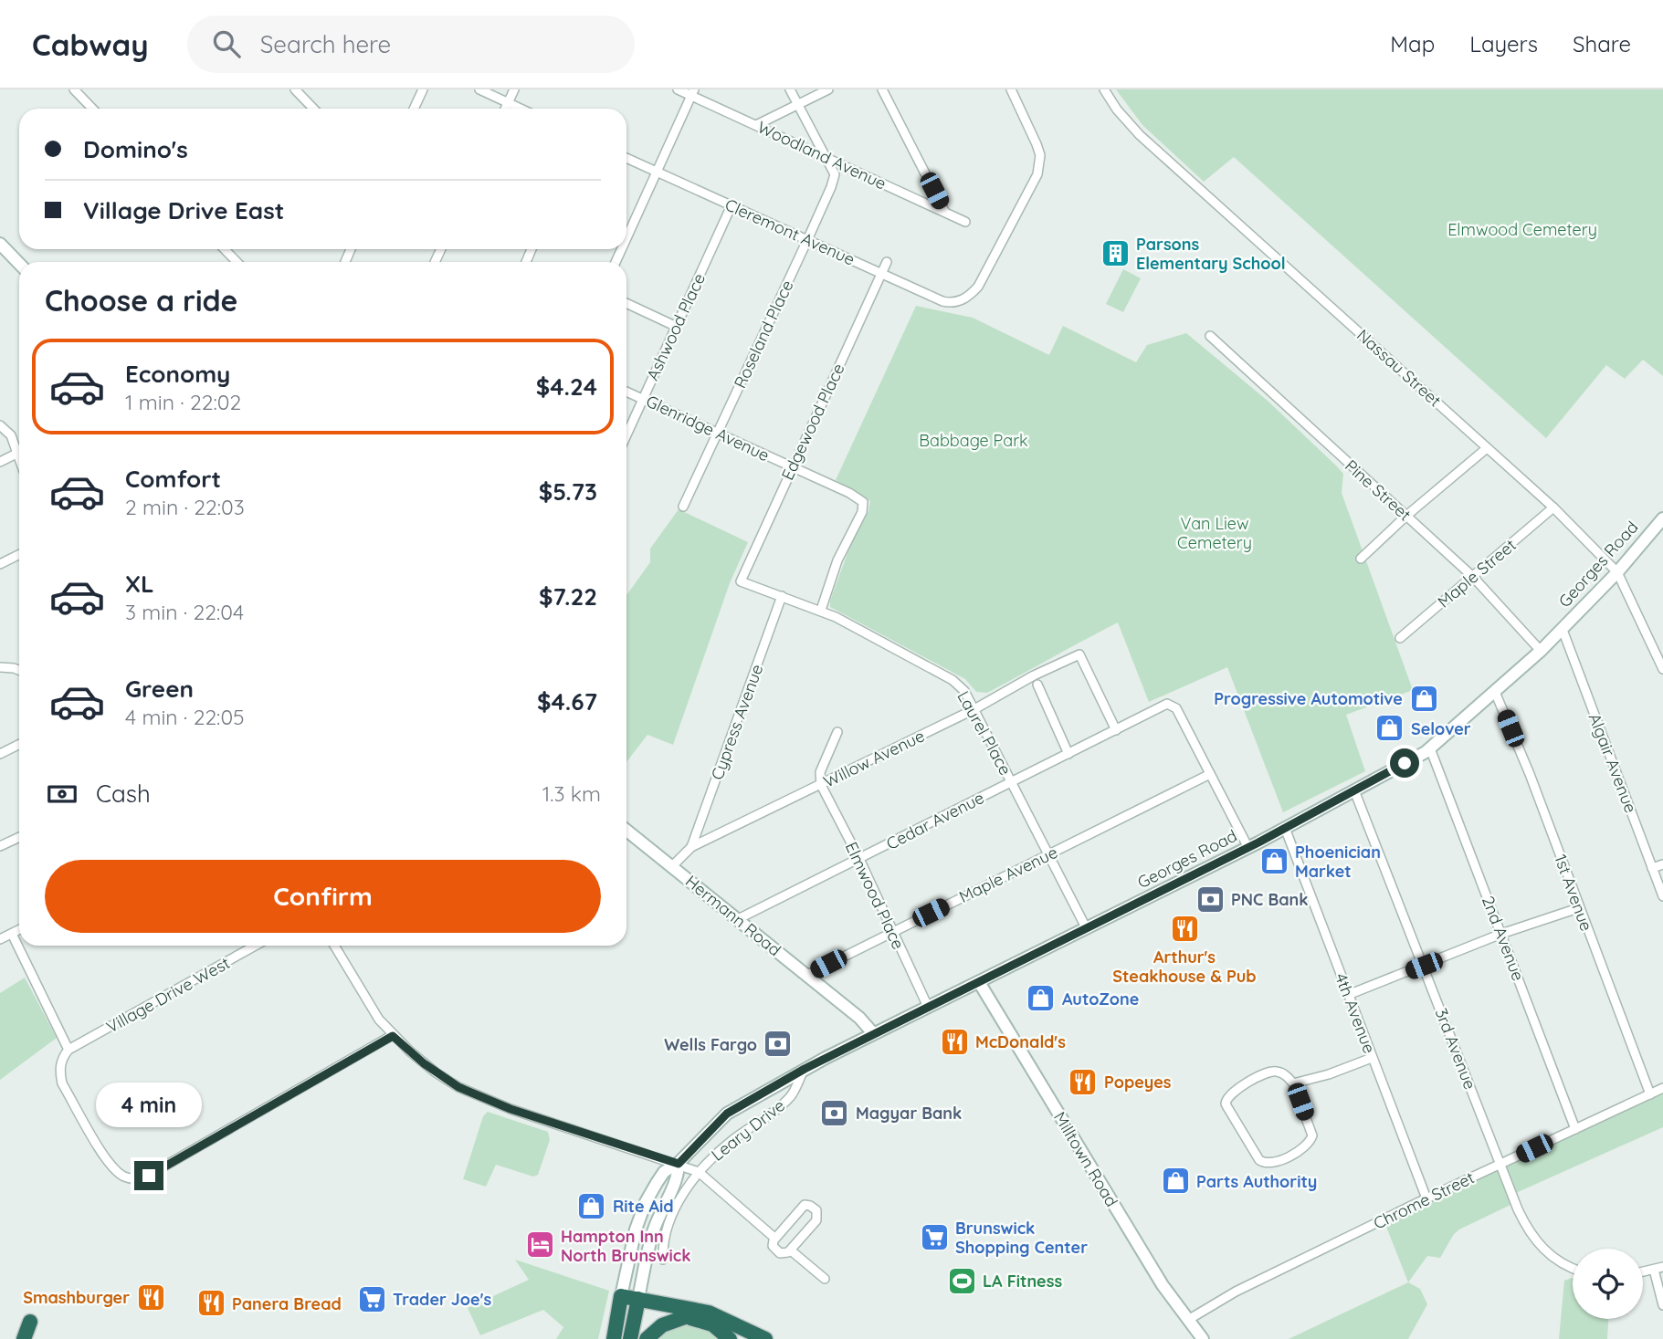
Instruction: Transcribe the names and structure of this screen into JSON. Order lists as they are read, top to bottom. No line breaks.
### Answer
{"streets":{"highway":["Georges Road"],"street":["Woodland Avenue","Cleremont Avenue","Ashwood Place","Roseland Place","Nassau Street","Edgewood Place","Glenridge Avenue","Pine Street","Maple Street","Cypress Avenue","Laurel Place","Willow Avenue","Algair Avenue","Cedar Avenue","Maple Avenue","1st Avenue","Elmwood Place","Hermann Road","2nd Avenue","Village Drive West","4th Avenue","3rd Avenue","Leary Drive","Milltown Road","Chrome Street"]},"crossings":[["Woodland Avenue","Roseland Place"],["Cleremont Avenue","Ashwood Place"],["Cleremont Avenue","Roseland Place"],["Cleremont Avenue","Edgewood Place"],["Ashwood Place","Glenridge Avenue"],["Roseland Place","Glenridge Avenue"],["Nassau Street","Georges Road"],["Nassau Street","Maple Street"],["Edgewood Place","Glenridge Avenue"],["Edgewood Place","Laurel Place"],["Glenridge Avenue","Laurel Place"],["Pine Street","Georges Road"],["Pine Street","Maple Street"],["Georges Road","Laurel Place"],["Georges Road","Algair Avenue"],["Georges Road","1st Avenue"],["Georges Road","Elmwood Place"],["Georges Road","Hermann Road"],["Georges Road","2nd Avenue"],["Georges Road","4th Avenue"],["Georges Road","3rd Avenue"],["Georges Road","Leary Drive"],["Georges Road","Milltown Road"],["Cypress Avenue","Laurel Place"],["Cypress Avenue","Willow Avenue"],["Laurel Place","Willow Avenue"],["Laurel Place","Cedar Avenue"],["Laurel Place","Maple Avenue"],["Willow Avenue","Cedar Avenue"],["Willow Avenue","Elmwood Place"],["Willow Avenue","Hermann Road"],["Cedar Avenue","Maple Avenue"],["Cedar Avenue","Elmwood Place"],["Cedar Avenue","Hermann Road"],["Maple Avenue","Elmwood Place"],["Maple Avenue","Hermann Road"],["1st Avenue","Chrome Street"],["2nd Avenue","Chrome Street"],["4th Avenue","Chrome Street"],["3rd Avenue","Chrome Street"],["Milltown Road","Chrome Street"]],"parks":["Elmwood Cemetery","Babbage Park","Van Liew Cemetery"],"places":{"building":["Parsons Elementary School"],"shop":["Progressive Automotive","Selover","Phoenician Market","AutoZone","Parts Authority","Rite Aid"],"bank":["PNC Bank","Wells Fargo","Magyar Bank"],"restaurant":["Arthur's Steakhouse & Pub","McDonald's","Popeyes","Smashburger","Panera Bread"],"supermarket":["Brunswick Shopping Center","Trader Joe's"],"hotel":["Hampton Inn North Brunswick"],"sports":["LA Fitness"]},"page":{"header":"Cabway","search":"Search here","nav":["Map","Layers","Share"],"banner":["Domino's","Village Drive East"],"heading":"Choose a ride","list":[{"name":"Economy","note":"1 min · 22:02","value":"$4.24"},{"name":"Comfort","note":"2 min · 22:03","value":"$5.73"},{"name":"XL","note":"3 min · 22:04","value":"$7.22"},{"name":"Green","note":"4 min · 22:05","value":"$4.67"}],"pay":["Cash","1.3 km"],"buttons":"Confirm","bubble":"4 min"}}
